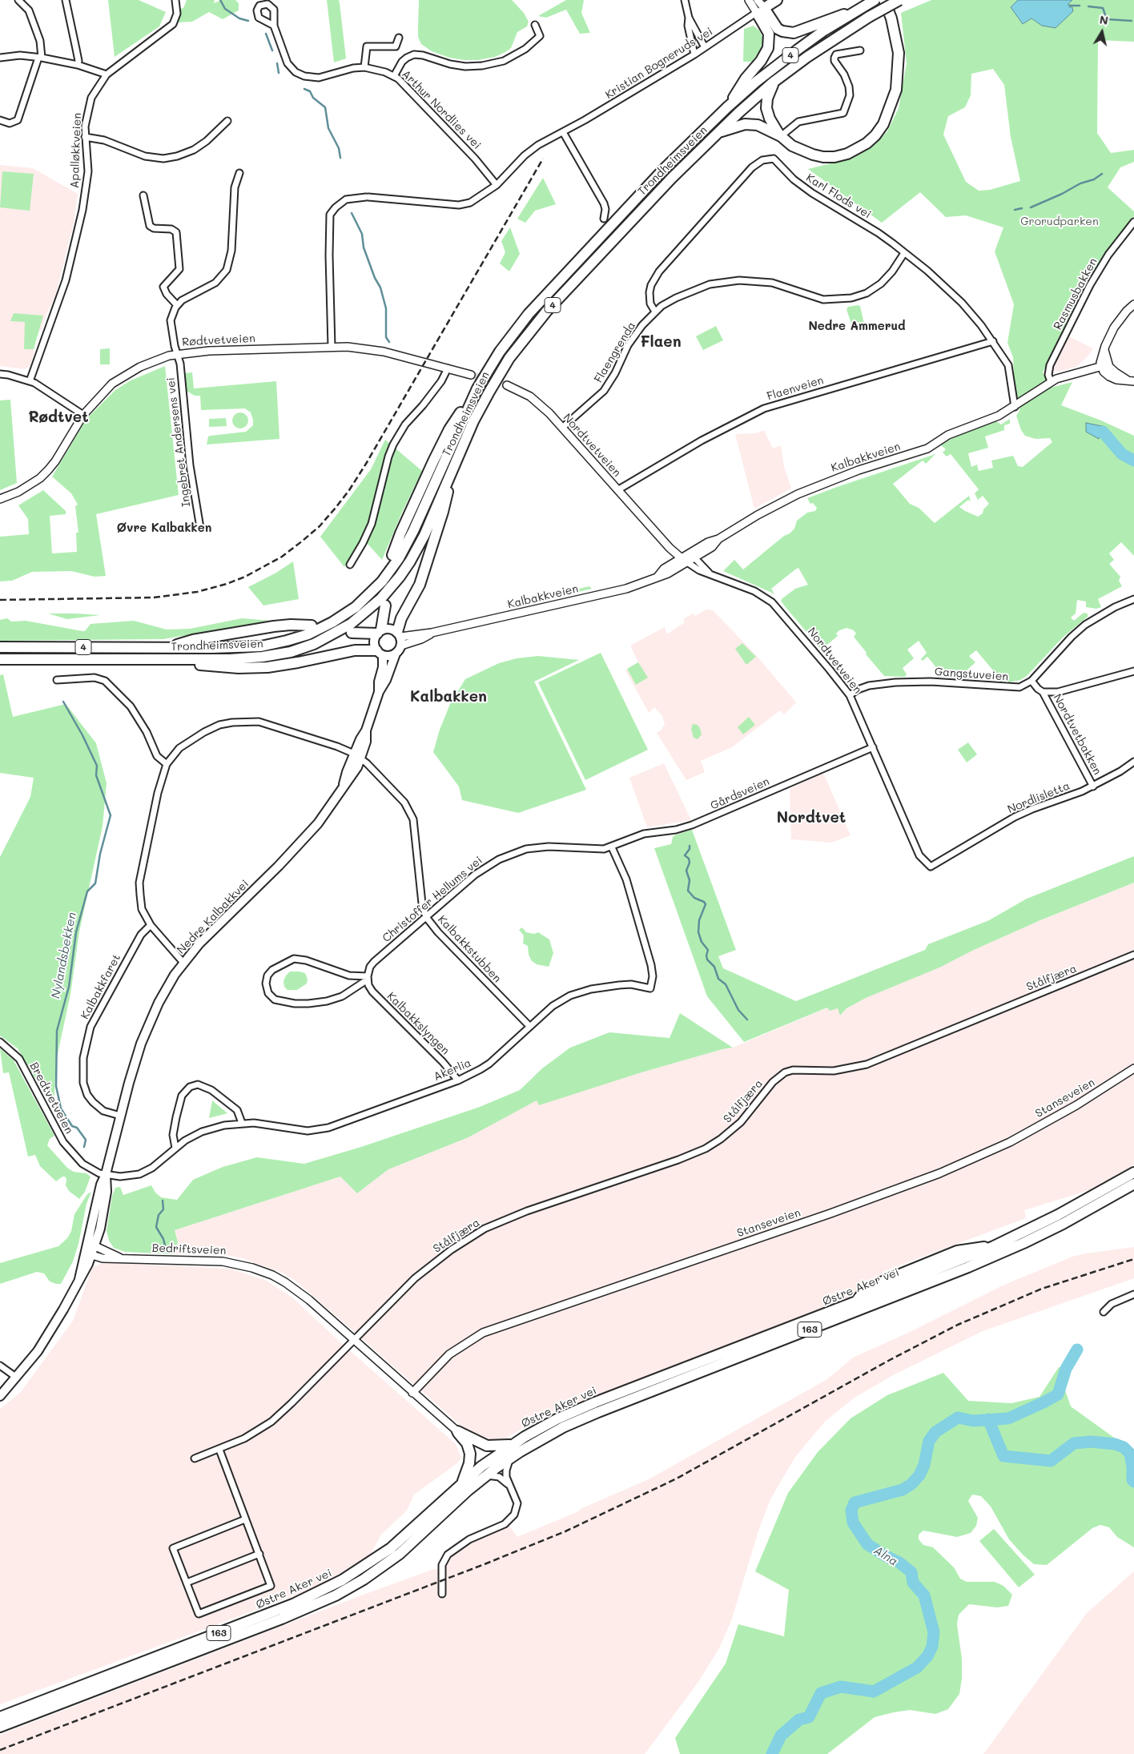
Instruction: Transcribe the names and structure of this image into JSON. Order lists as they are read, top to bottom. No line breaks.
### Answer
{"streets":{"highway":["4","Trondheimsveien","Østre Aker vei","163"],"main road":["Nedre Kalbakkvei"],"street":["Kristian Bogneruds vei","Arthur Nordlies vei","Apalløkkveien","Karl Flods vei","Rasmusbakken","Rødtvetveien","Flaengrenda","Flaenveien","Ingebret Andersens vei","Nordtvetveien","Kalbakkveien","Gangstuveien","Nordtvetbakken","Gårdsveien","Nordlisletta","Christoffer Hellums vei","Kalbakkstubben","Stålfjæra","Kalbakkfaret","Kalbakkslyngen","Akerlia","Bredtvetveien","Stanseveien","Bedriftsveien"]},"crossings":[["Kristian Bogneruds vei","Arthur Nordlies vei"],["Kristian Bogneruds vei","Rødtvetveien"],["Karl Flods vei","Flaengrenda"],["Karl Flods vei","Flaenveien"],["Karl Flods vei","Kalbakkveien"],["Rasmusbakken","Kalbakkveien"],["Rødtvetveien","Ingebret Andersens vei"],["Flaengrenda","Nordtvetveien"],["Flaenveien","Nordtvetveien"],["Nordtvetveien","Kalbakkveien"],["Nordtvetveien","Gangstuveien"],["Nordtvetveien","Gårdsveien"],["Nordtvetveien","Nordlisletta"],["Kalbakkveien","Nedre Kalbakkvei"],["Gangstuveien","Nordtvetbakken"],["Nordtvetbakken","Nordlisletta"],["Gårdsveien","Christoffer Hellums vei"],["Gårdsveien","Akerlia"],["Christoffer Hellums vei","Kalbakkstubben"],["Christoffer Hellums vei","Kalbakkslyngen"],["Christoffer Hellums vei","Akerlia"],["Nedre Kalbakkvei","Kalbakkstubben"],["Nedre Kalbakkvei","Kalbakkfaret"],["Nedre Kalbakkvei","Akerlia"],["Nedre Kalbakkvei","Bredtvetveien"],["Nedre Kalbakkvei","Bedriftsveien"],["Kalbakkstubben","Akerlia"],["Stålfjæra","Bedriftsveien"],["Kalbakkslyngen","Akerlia"],["Akerlia","Bredtvetveien"],["Stanseveien","Bedriftsveien"]],"districts":["Nedre Ammerud","Flaen","Rødtvet","Øvre Kalbakken","Kalbakken","Nordtvet"],"water":["Nylandsbekken","Alna"],"parks":["Grorudparken"],"north":"top"}
